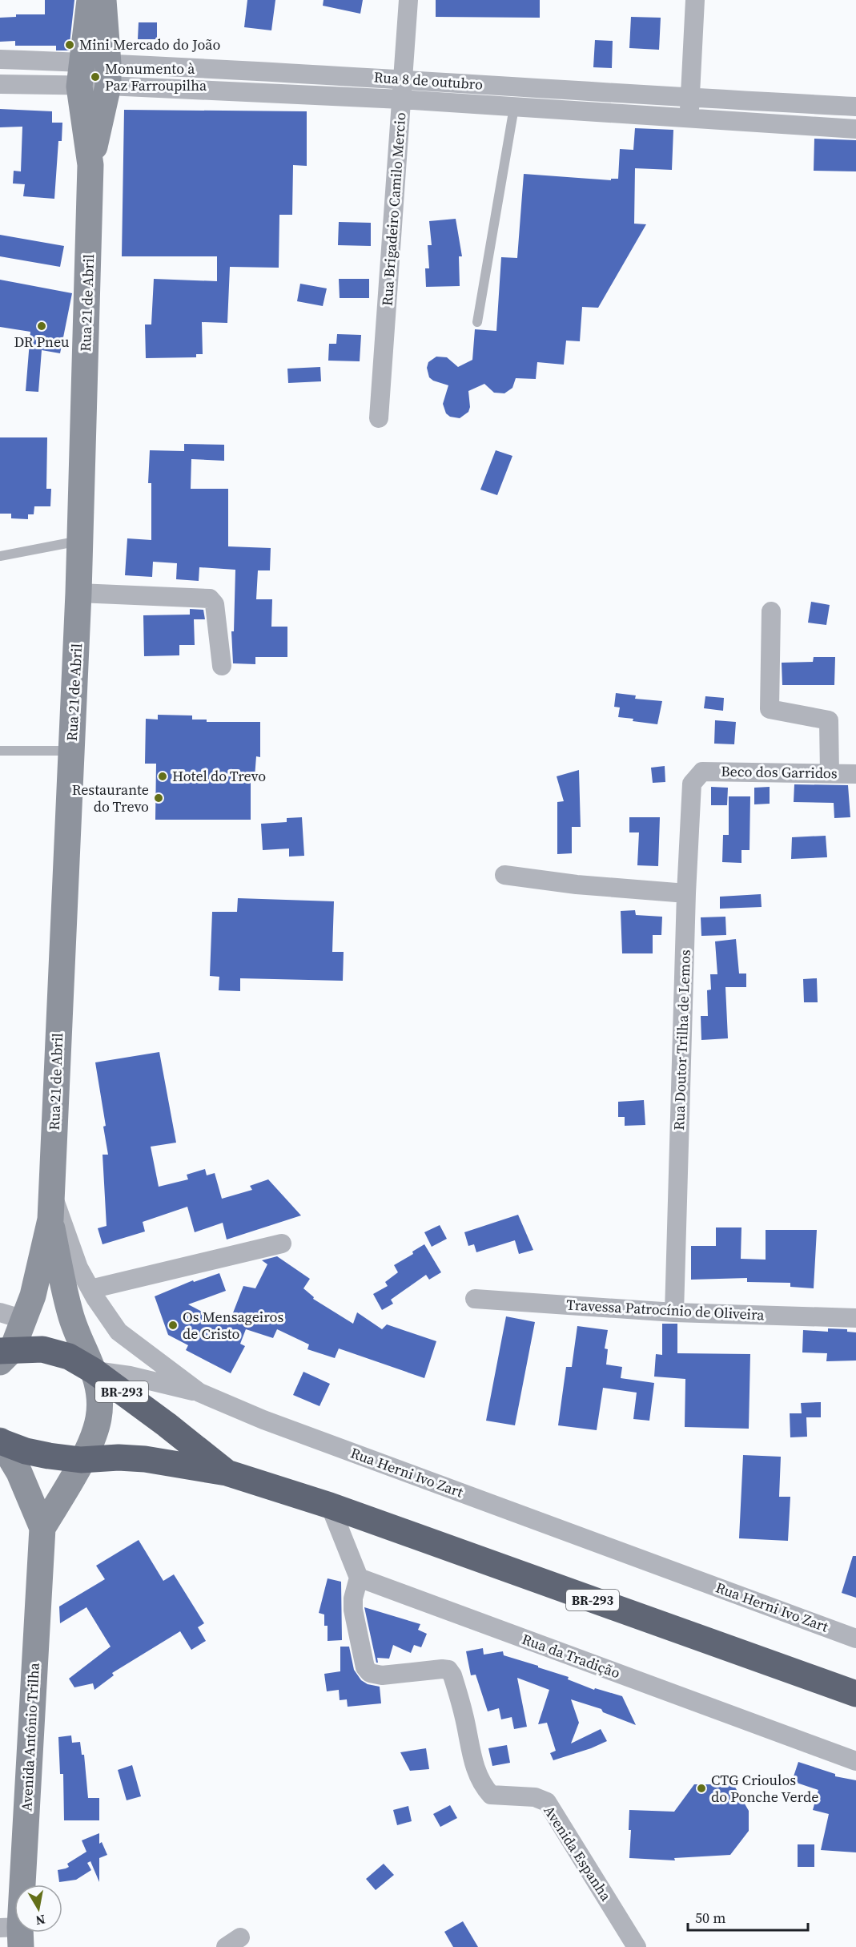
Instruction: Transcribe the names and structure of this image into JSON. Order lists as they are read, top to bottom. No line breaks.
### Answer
{"streets":{"highway":["BR-293"],"street":["Rua 8 de outubro","Rua Brigadeiro Camilo Mercio","Rua 21 de Abril","Beco dos Garridos","Rua Doutor Trilha de Lemos","Travessa Patrocínio de Oliveira","Rua Herni Ivo Zart","Rua da Tradição","Avenida Antônio Trilha","Avenida Espanha"]},"crossings":[["Rua 8 de outubro","Rua Brigadeiro Camilo Mercio"],["Rua 8 de outubro","Rua 21 de Abril"],["Rua 21 de Abril","BR-293"],["Rua 21 de Abril","Rua Herni Ivo Zart"],["Rua 21 de Abril","Avenida Antônio Trilha"],["Beco dos Garridos","Rua Doutor Trilha de Lemos"],["Rua Doutor Trilha de Lemos","Travessa Patrocínio de Oliveira"],["BR-293","Avenida Antônio Trilha"],["Rua da Tradição","Avenida Espanha"]],"places":["Mini Mercado do João","Monumento à Paz Farroupilha","DR Pneu","Hotel do Trevo","Restaurante do Trevo","Os Mensageiros de Cristo","CTG Crioulos do Ponche Verde"],"scale_bar":"50 m","north":"bottom"}
